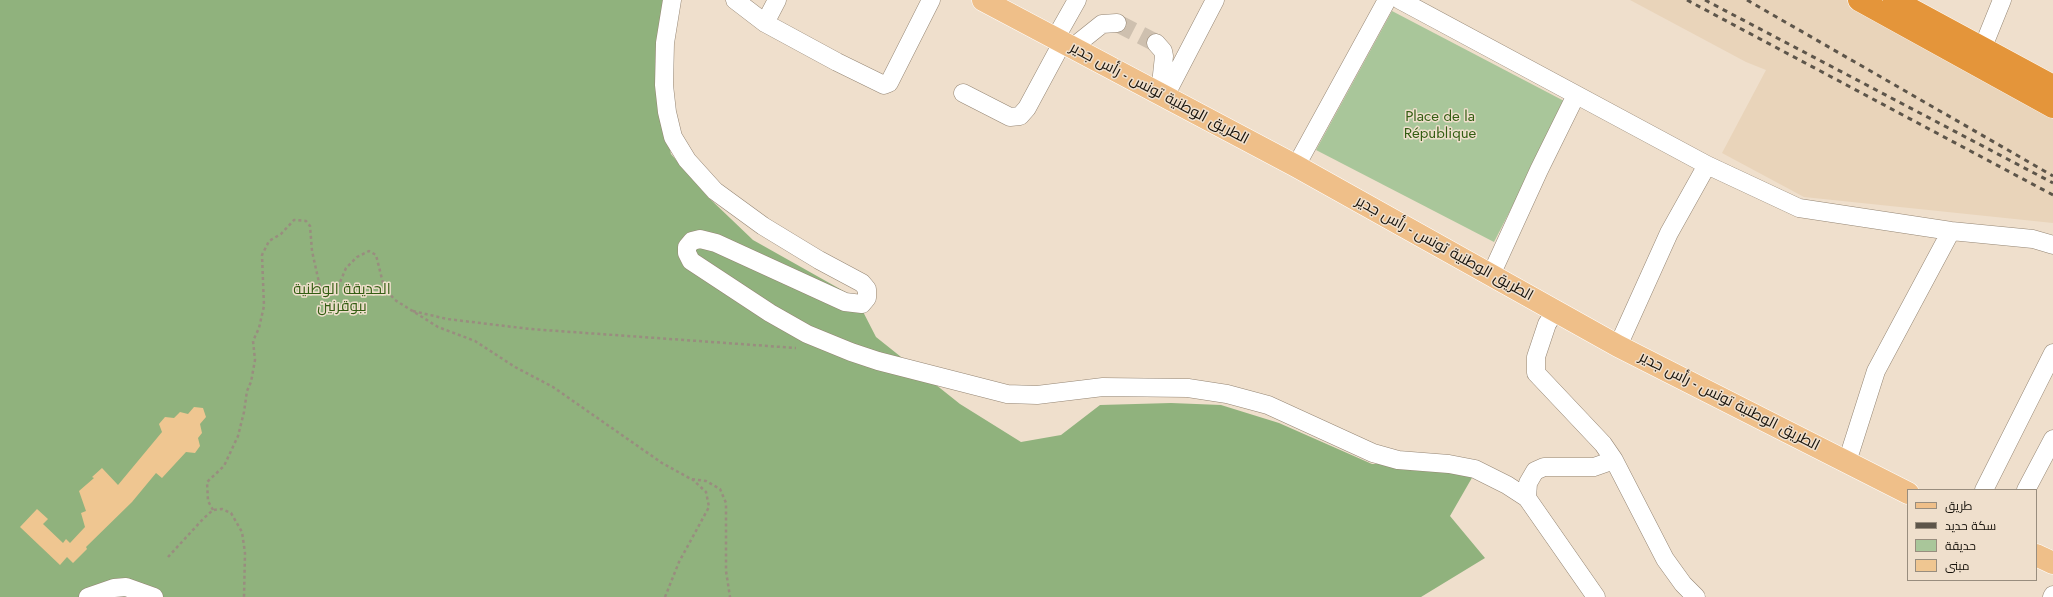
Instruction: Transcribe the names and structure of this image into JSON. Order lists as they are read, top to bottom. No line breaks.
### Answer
{"streets":{"main road":["الطريق الوطنية تونس - رأس جدير"]},"parks":["Place de la République","الحديقة الوطنية ببوقرنين"],"legend":["طريق","سكة حديد","حديقة","مبنى"]}
